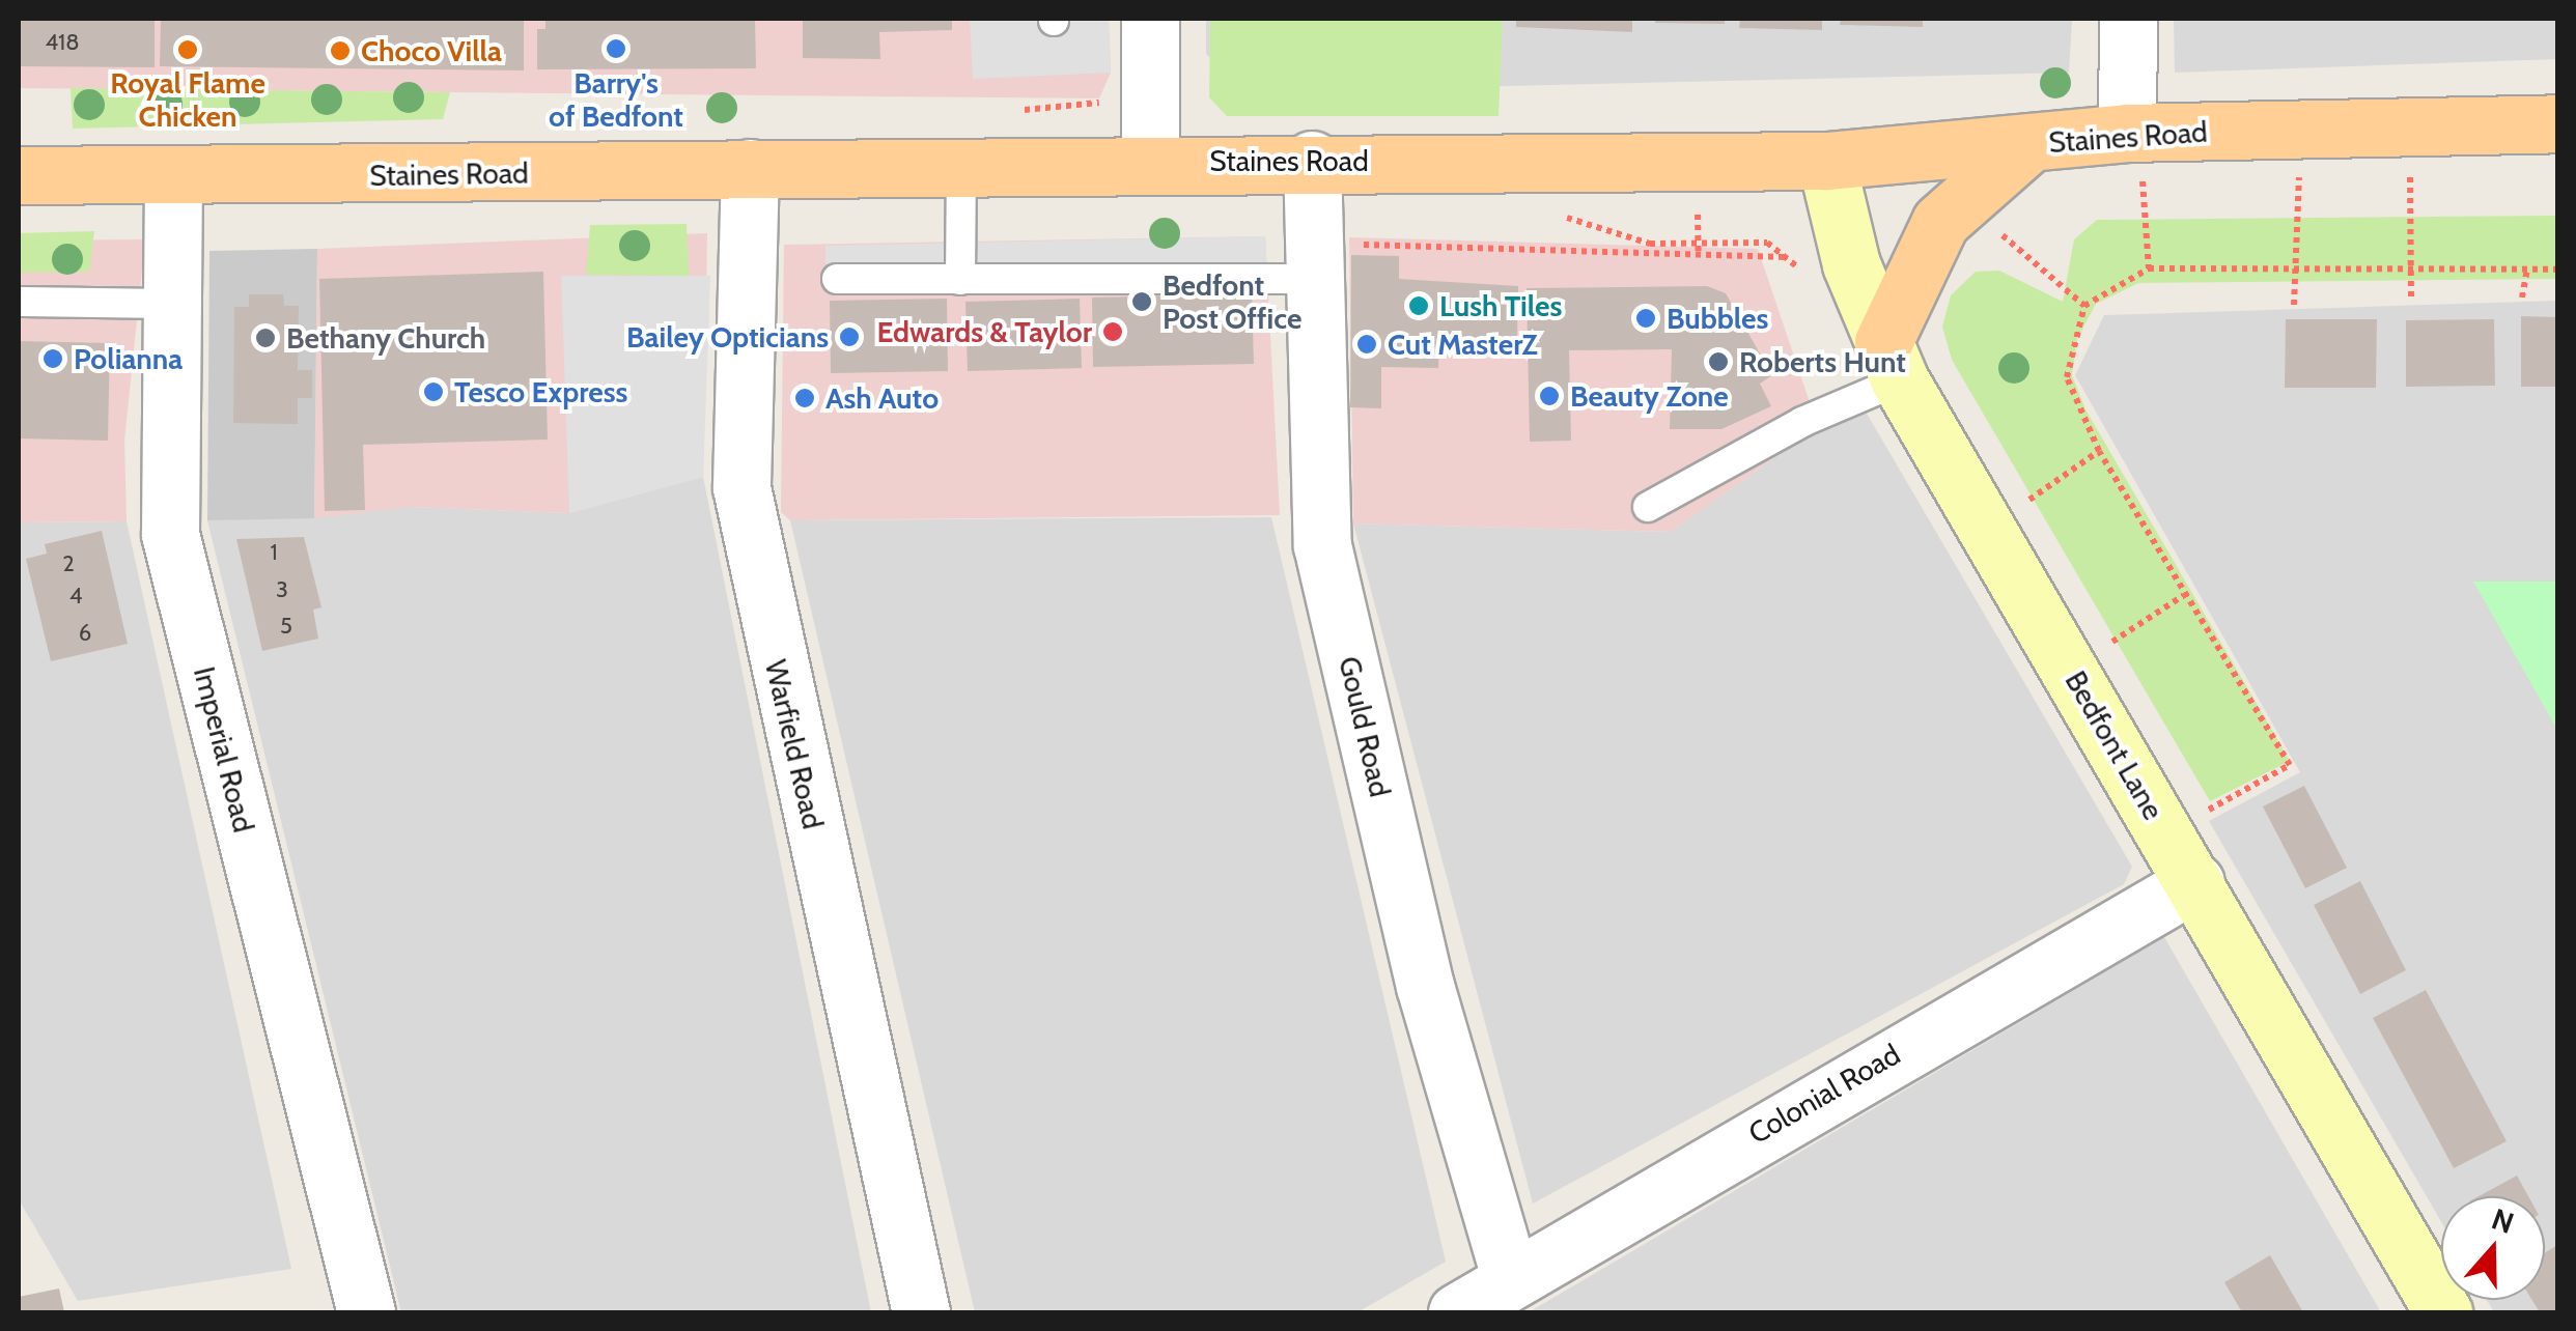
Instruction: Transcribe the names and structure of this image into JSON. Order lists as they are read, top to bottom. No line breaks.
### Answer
{"streets":{"main road":["Staines Road","Bedfont Lane"],"street":["Gould Road","Warfield Road","Imperial Road","Colonial Road"]},"crossings":[["Staines Road","Gould Road"],["Staines Road","Warfield Road"],["Staines Road","Bedfont Lane"],["Staines Road","Imperial Road"],["Gould Road","Colonial Road"],["Bedfont Lane","Colonial Road"]],"places":["Barry's of Bedfont","Royal Flame Chicken","Choco Villa","Bedfont Post Office","Lush Tiles","Bubbles","Edwards & Taylor","Bailey Opticians","Bethany Church","Cut MasterZ","Polianna","Roberts Hunt","Tesco Express","Beauty Zone","Ash Auto"],"house_numbers":["418","1","2","3","4","5","6"],"north":"top"}
